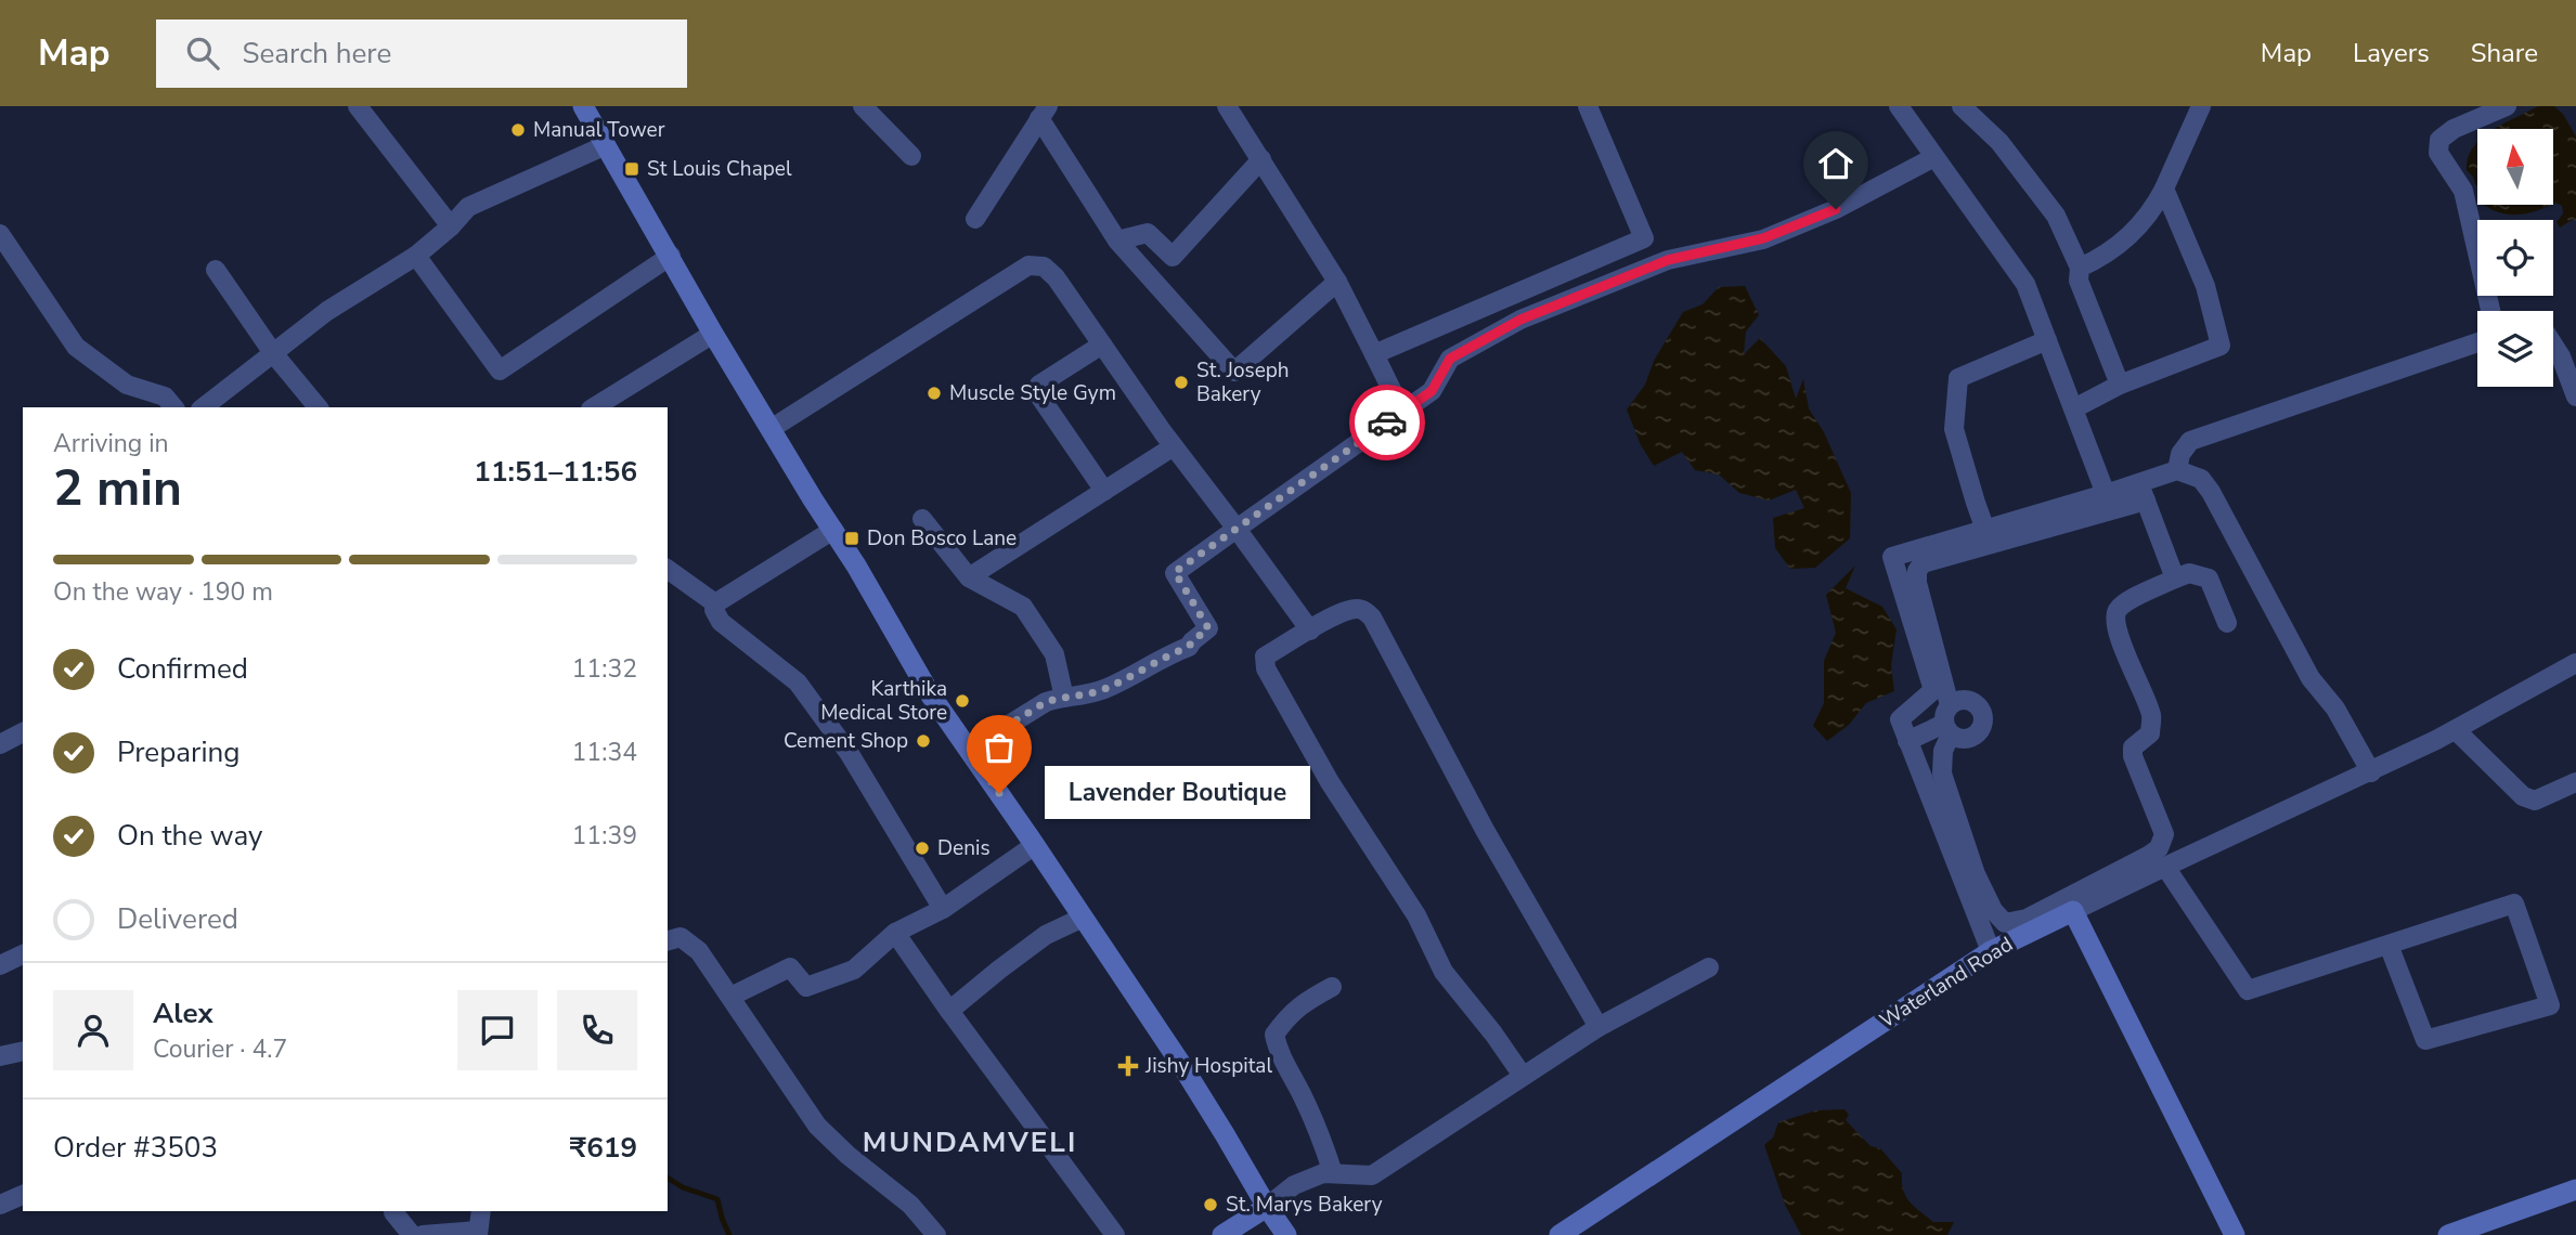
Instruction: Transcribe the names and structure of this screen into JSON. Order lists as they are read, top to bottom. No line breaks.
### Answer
{"streets":{"main road":["Waterland Road"]},"districts":["MUNDAMVELI"],"places":{"other":["Manual Tower","St. Joseph Bakery","Muscle Style Gym","Karthika Medical Store","Cement Shop","Lavender Boutique","Denis","St. Marys Bakery"],"transit":["St Louis Chapel","Don Bosco Lane"],"health":["Jishy Hospital"]},"north":"top","page":{"header":"Map","search":"Search here","nav":["Map","Layers","Share"],"heading":["2 min","Arriving in","11:51–11:56"],"panel":["Alex","Courier · 4.7","Order #3503","₹619"],"bar":"On the way · 190 m","list":[["Confirmed","11:32"],["Preparing","11:34"],["On the way","11:39"],"Delivered"],"bubble":"Lavender Boutique"}}
